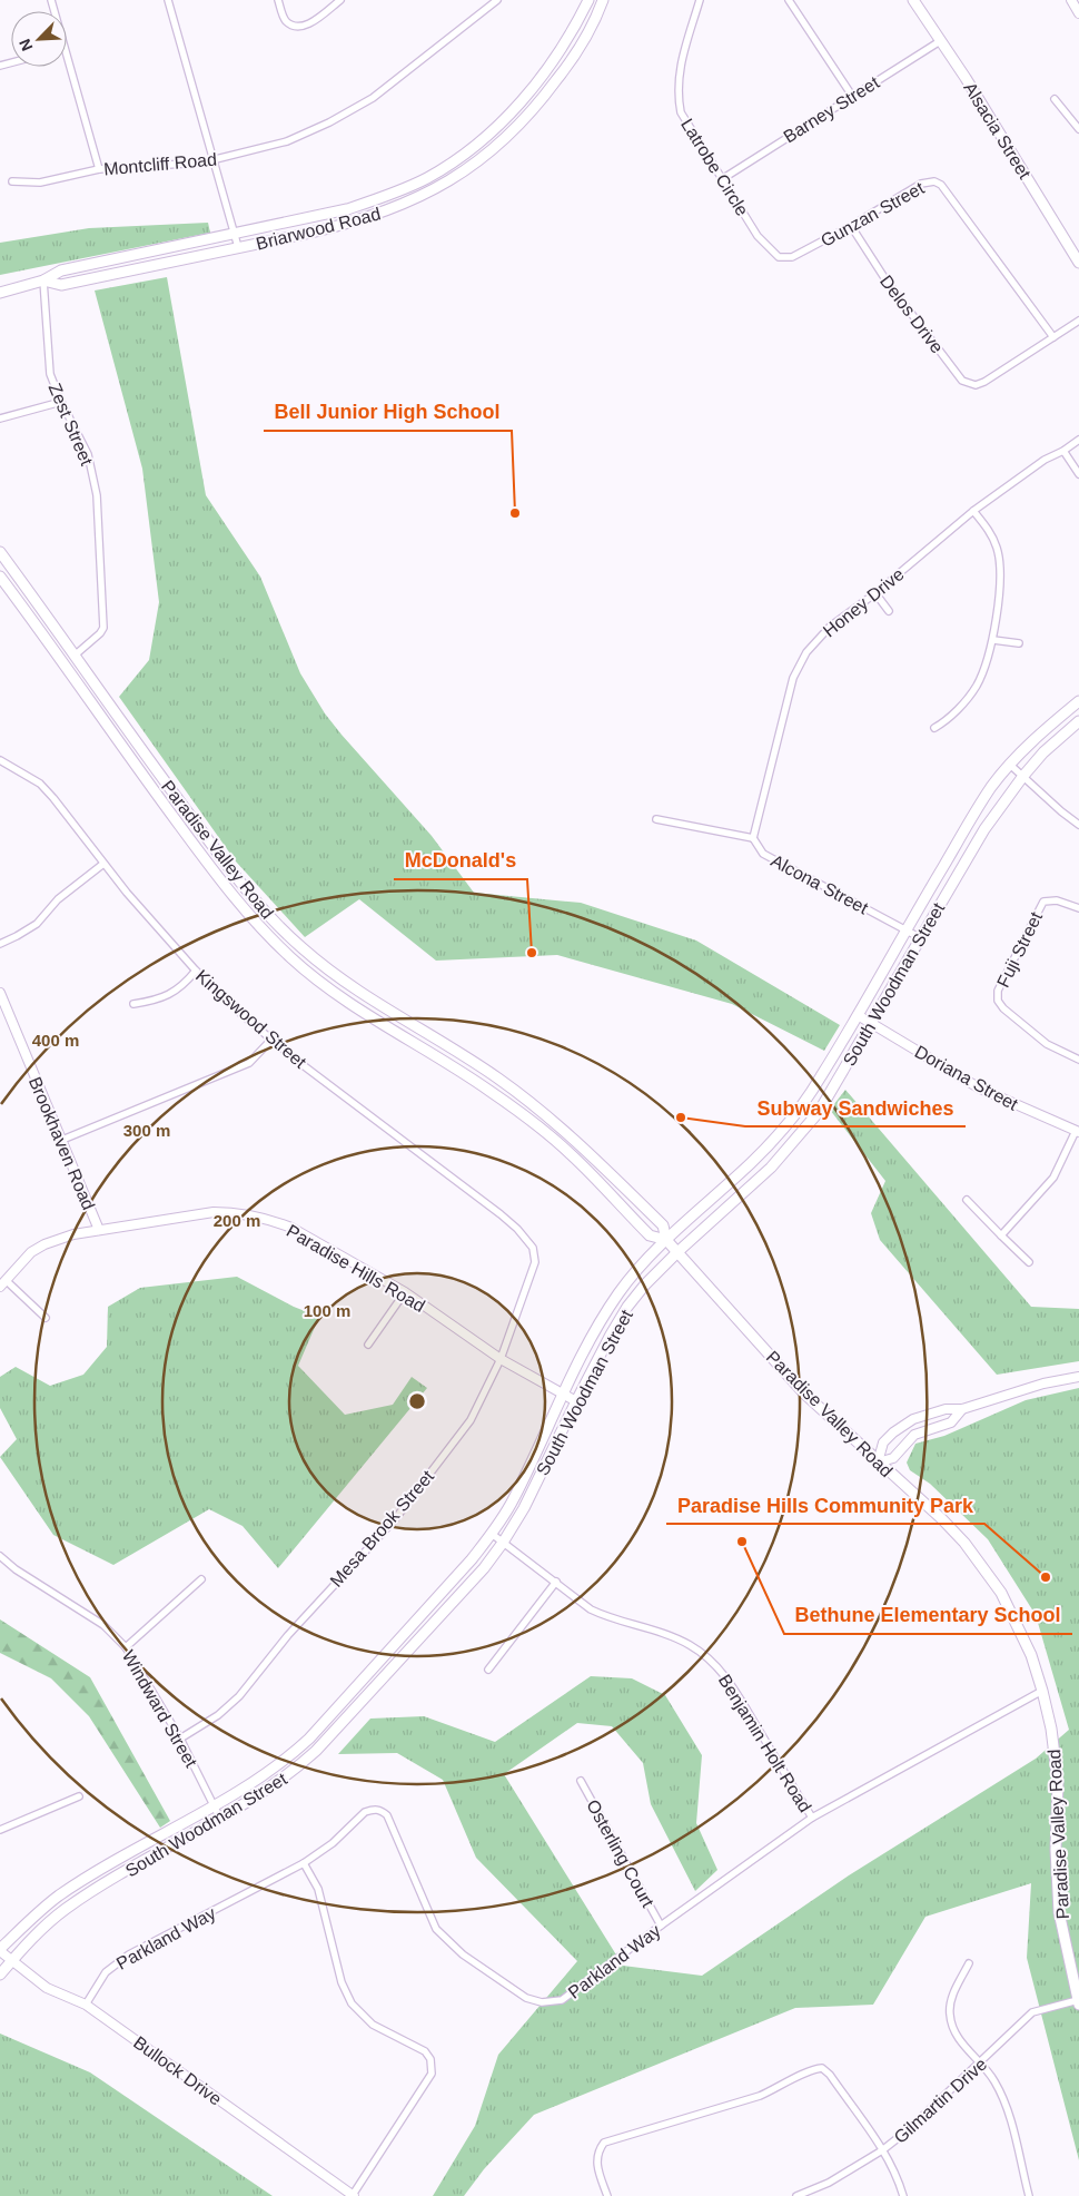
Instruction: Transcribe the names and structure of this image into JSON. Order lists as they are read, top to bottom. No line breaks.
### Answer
{"streets":{"main road":["Alsacia Street","Briarwood Road","Paradise Valley Road","South Woodman Street"],"street":["Barney Street","Montcliff Road","Latrobe Circle","Gunzan Street","Delos Drive","Zest Street","Honey Drive","Alcona Street","Fuji Street","Kingswood Street","Doriana Street","Brookhaven Road","Paradise Hills Road","Mesa Brook Street","Windward Street","Benjamin Holt Road","Osterling Court","Parkland Way","Bullock Drive","Gilmartin Drive"]},"crossings":[["Barney Street","Alsacia Street"],["Barney Street","Latrobe Circle"],["Latrobe Circle","Gunzan Street"],["Gunzan Street","Delos Drive"],["Briarwood Road","Zest Street"],["Zest Street","Paradise Valley Road"],["Honey Drive","Alcona Street"],["Paradise Valley Road","South Woodman Street"],["Paradise Valley Road","Parkland Way"],["Paradise Valley Road","Gilmartin Drive"],["Alcona Street","South Woodman Street"],["South Woodman Street","Doriana Street"],["South Woodman Street","Paradise Hills Road"],["South Woodman Street","Windward Street"],["South Woodman Street","Benjamin Holt Road"],["South Woodman Street","Bullock Drive"],["Kingswood Street","Mesa Brook Street"],["Brookhaven Road","Paradise Hills Road"],["Paradise Hills Road","Mesa Brook Street"],["Mesa Brook Street","Windward Street"],["Benjamin Holt Road","Parkland Way"],["Osterling Court","Parkland Way"],["Parkland Way","Bullock Drive"]],"places":["Bell Junior High School","McDonald's","Subway Sandwiches","Bethune Elementary School","Paradise Hills Community Park"],"north":"bottom left","rings":["400 m","300 m","200 m","100 m"]}
